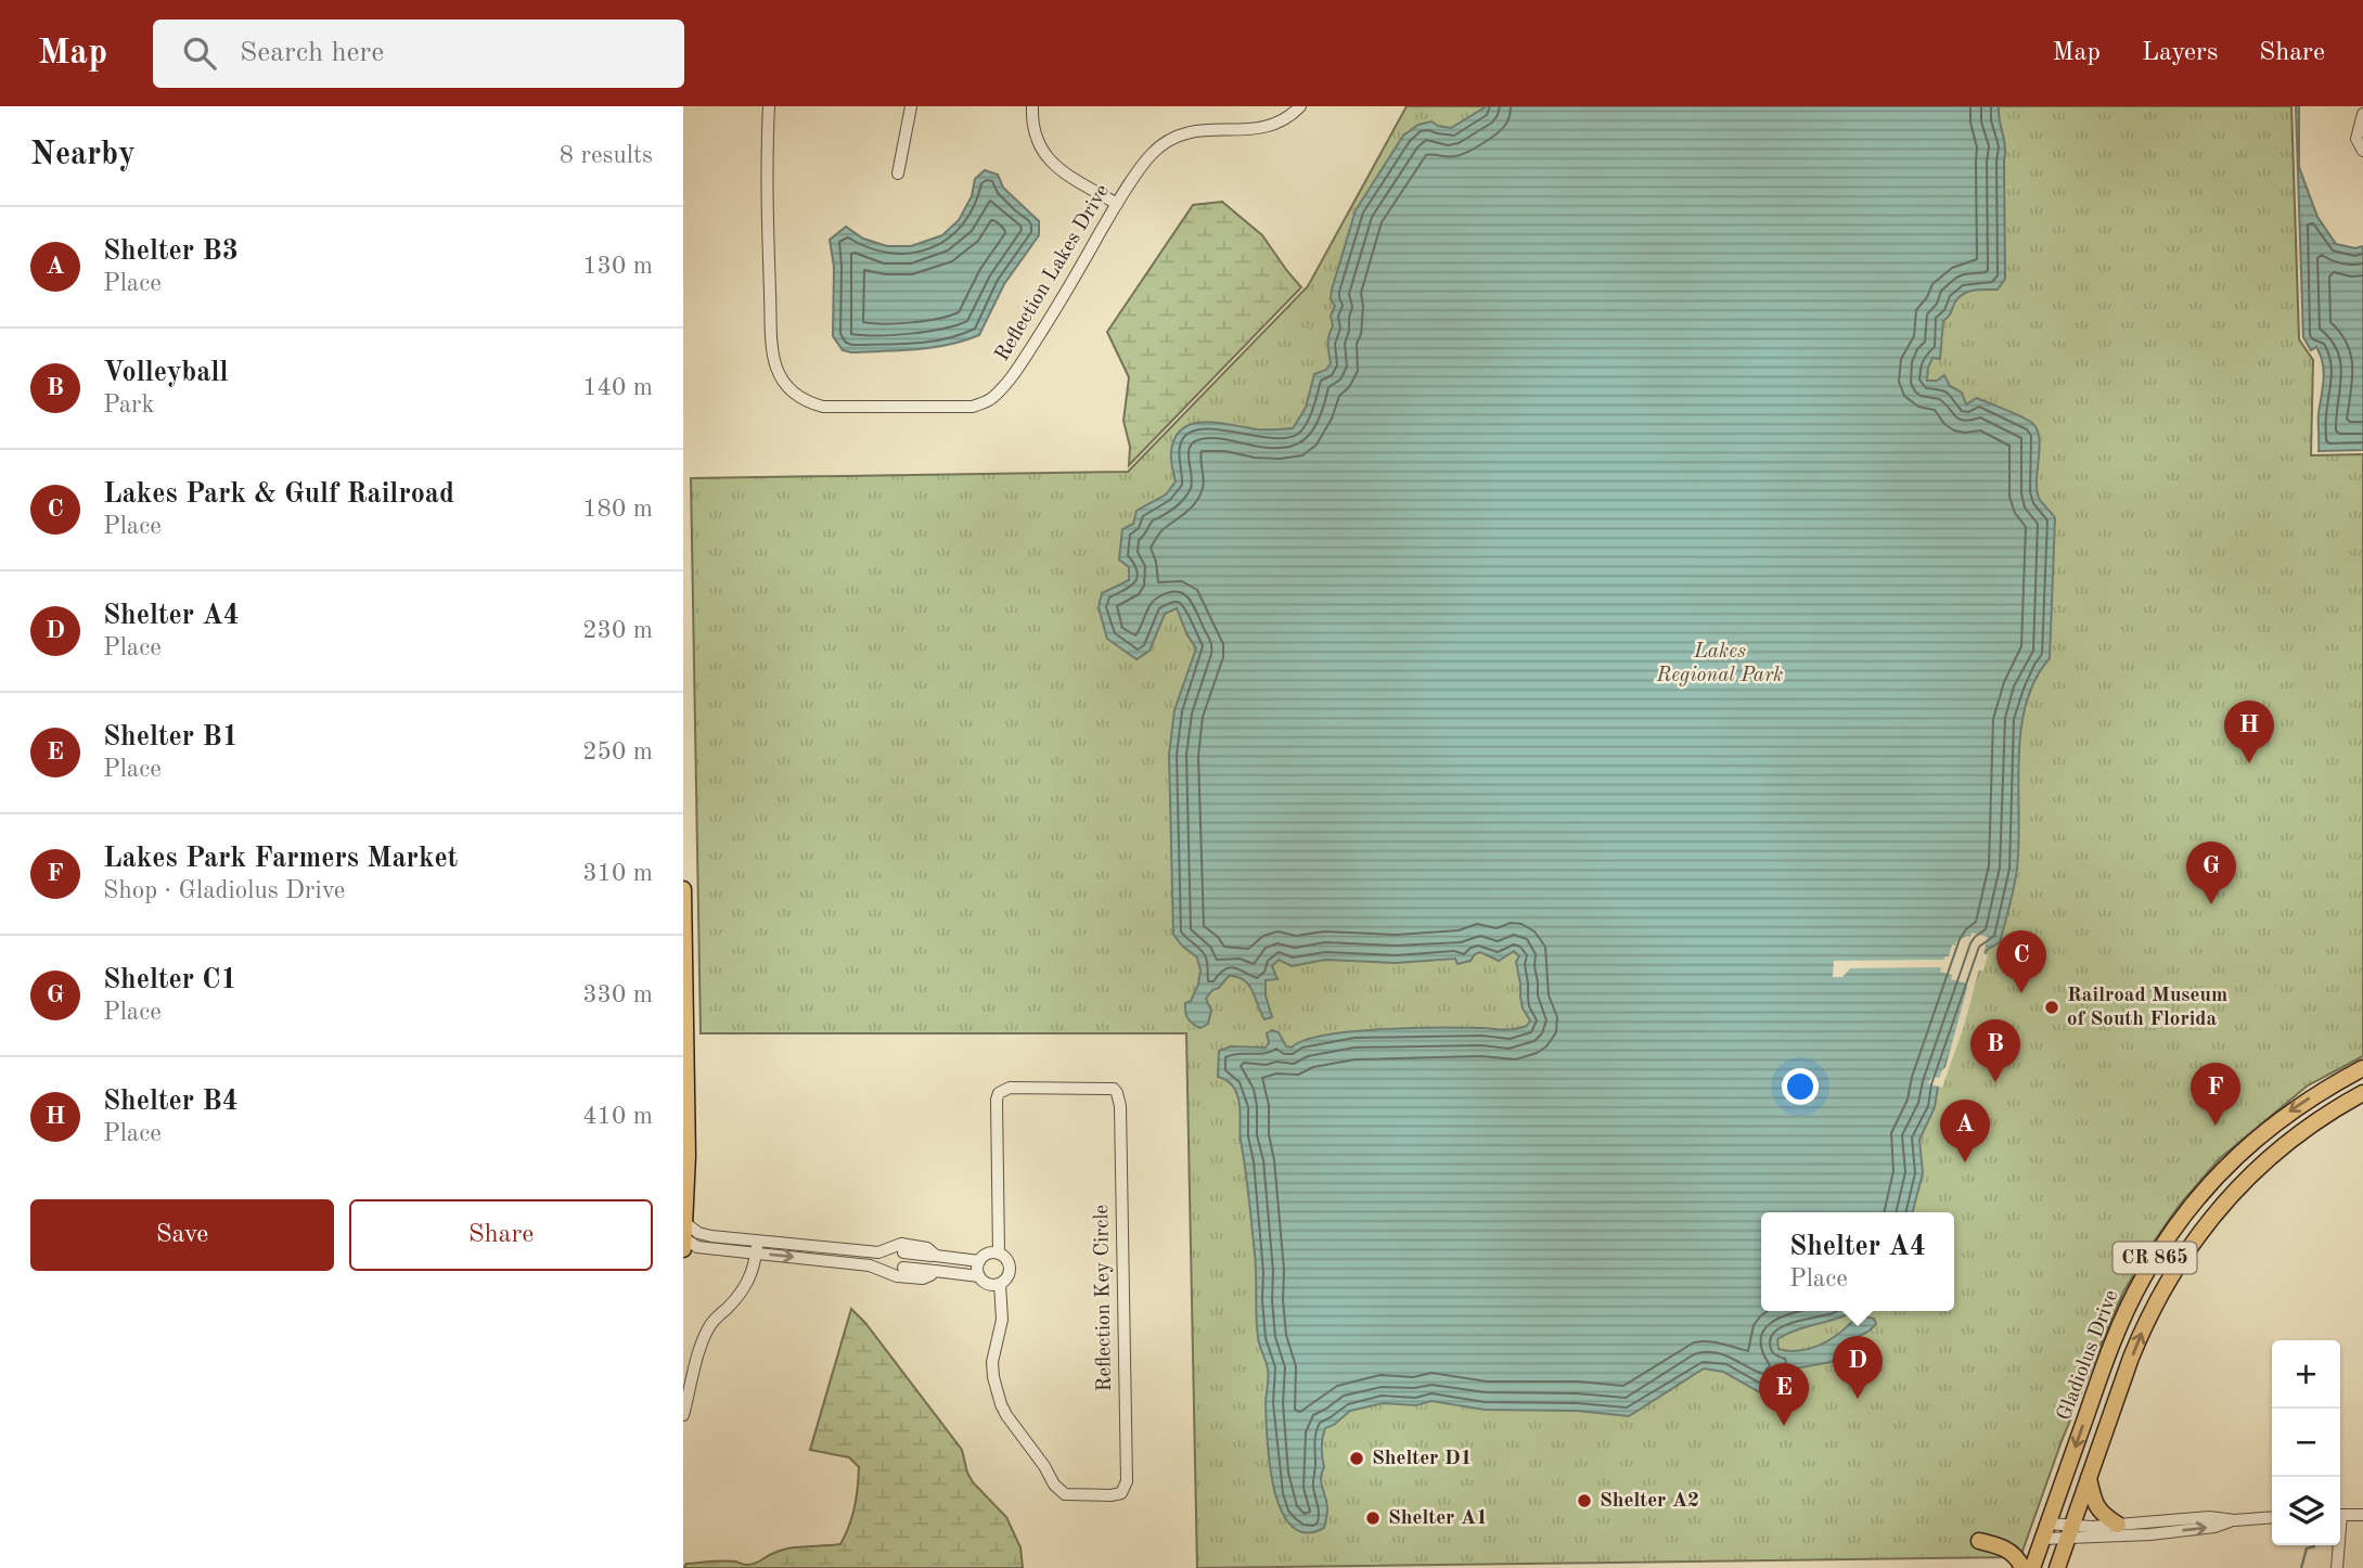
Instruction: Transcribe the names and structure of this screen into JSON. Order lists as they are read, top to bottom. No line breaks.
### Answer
{"streets":{"main road":["CR 865","Gladiolus Drive"],"street":["Reflection Lakes Drive","Reflection Key Circle"]},"parks":["Lakes Regional Park"],"places":["Railroad Museum of South Florida","Shelter D1","Shelter A2","Shelter A1"],"page":{"header":"Map","search":"Search here","nav":["Map","Layers","Share"],"heading":["Nearby","8 results"],"list":[{"mark":"A","name":"Shelter B3","note":"Place","value":"130 m"},{"mark":"B","name":"Volleyball","note":"Park","value":"140 m"},{"mark":"C","name":"Lakes Park & Gulf Railroad","note":"Place","value":"180 m"},{"mark":"D","name":"Shelter A4","note":"Place","value":"230 m"},{"mark":"E","name":"Shelter B1","note":"Place","value":"250 m"},{"mark":"F","name":"Lakes Park Farmers Market","note":"Shop · Gladiolus Drive","value":"310 m"},{"mark":"G","name":"Shelter C1","note":"Place","value":"330 m"},{"mark":"H","name":"Shelter B4","note":"Place","value":"410 m"}],"pins":["H","G","C","B","F","A","D","E"],"buttons":["Save","Share"],"popup":["Shelter A4","Place"],"map_buttons":["+","−"]}}
